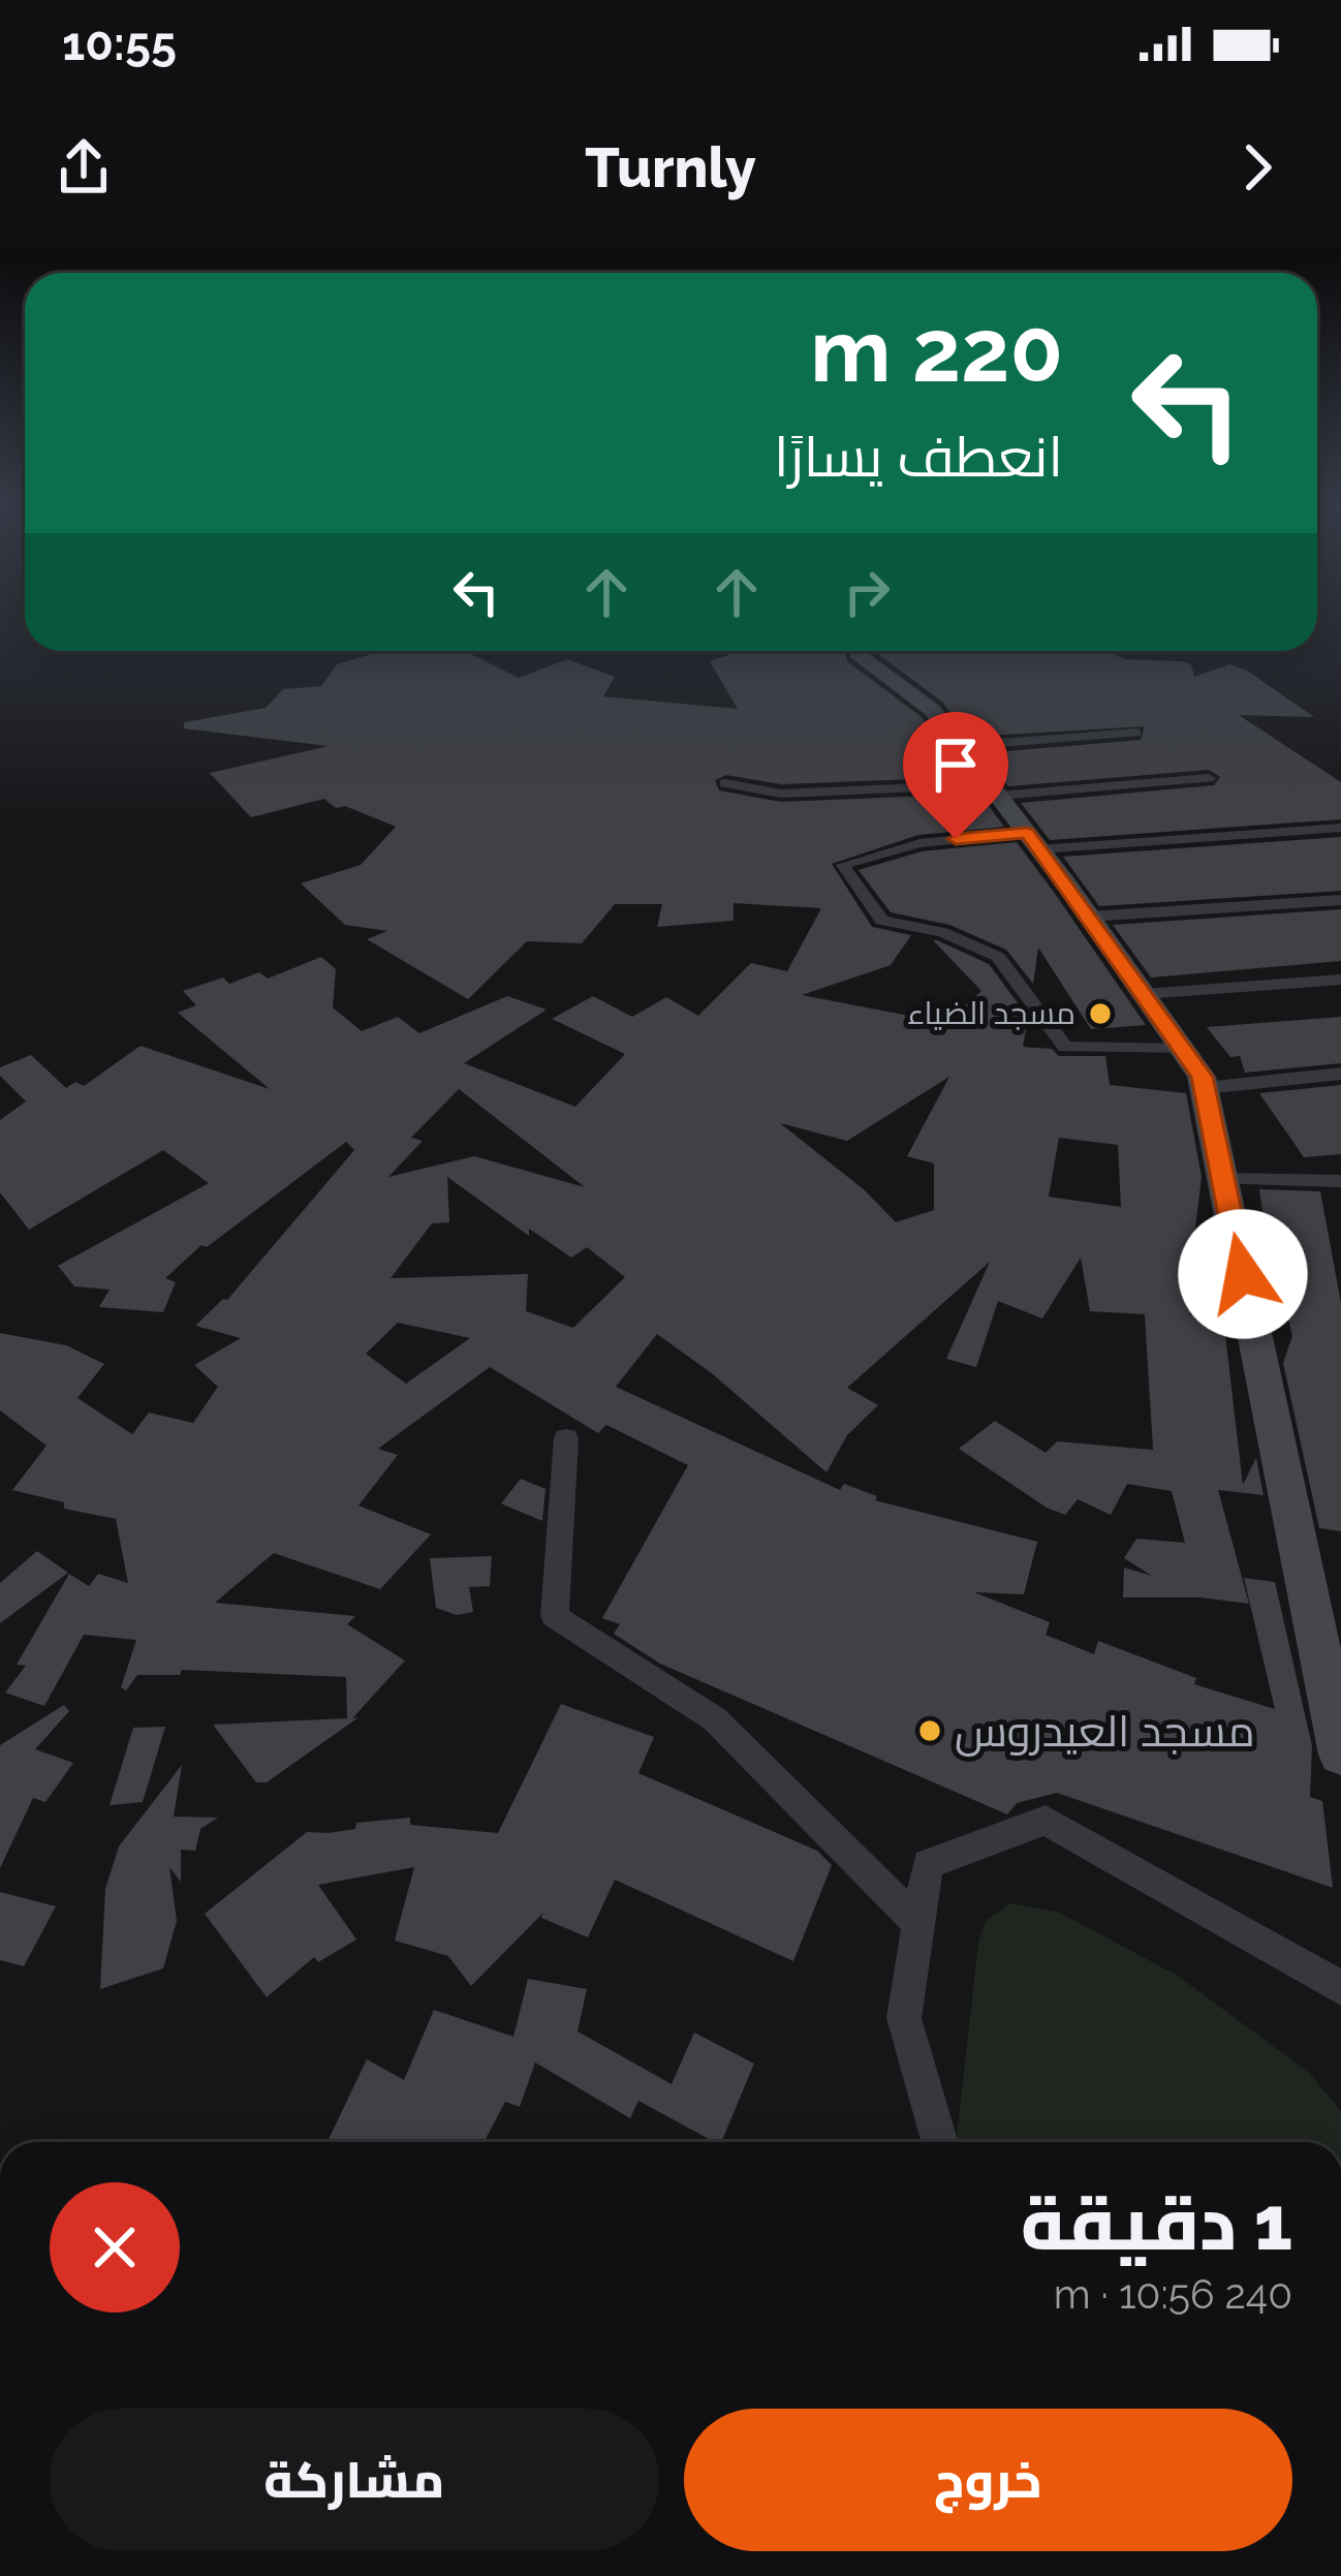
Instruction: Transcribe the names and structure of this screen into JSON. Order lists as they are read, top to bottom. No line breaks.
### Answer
{"places":["مسجد الضياء","مسجد العيدروس"],"page":{"status":"10:55","header":"Turnly","turn":["220 m","انعطف يسارًا"],"heading":["1 دقيقة","240 m · 10:56"],"buttons":["خروج","مشاركة"]}}
